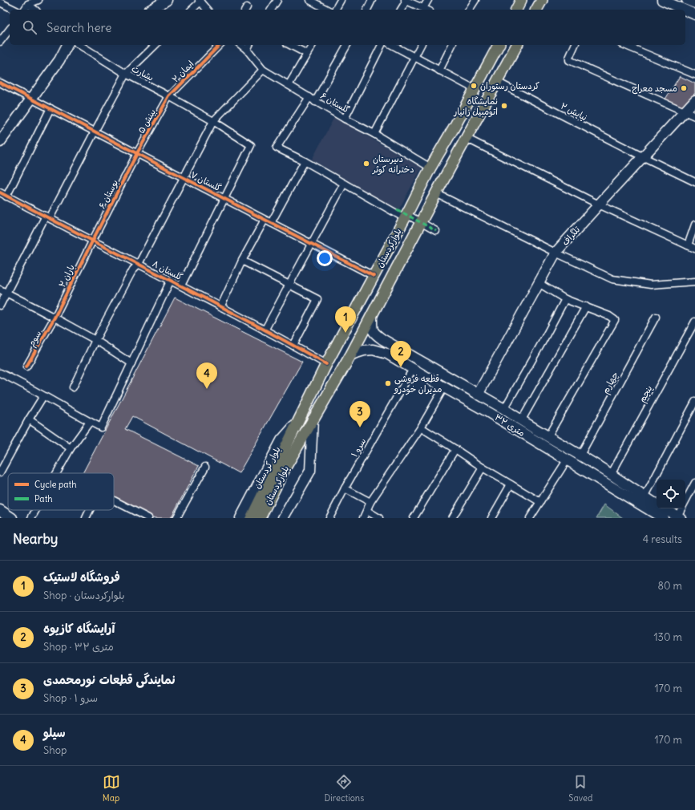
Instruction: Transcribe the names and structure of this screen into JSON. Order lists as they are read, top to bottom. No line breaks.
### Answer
{"streets":{"main road":["بلوارکردستان"],"street":["ایمان ۲","بشارت","گلستان ۶","نیایش ۲","بینش ۵","گلستان ۷","بوستان ۶","تلگراف","گلستان ۸","باران ۲","سوم","چهارم","پنجم","۳۲ متری","سرو ۱","بلوار کردستان"]},"crossings":[["ایمان ۲","بشارت"],["ایمان ۲","بینش ۵"],["بشارت","بینش ۵"],["بشارت","گلستان ۷"],["گلستان ۶","بلوارکردستان"],["نیایش ۲","تلگراف"],["نیایش ۲","بلوارکردستان"],["بینش ۵","گلستان ۷"],["بینش ۵","بوستان ۶"],["گلستان ۷","بوستان ۶"],["گلستان ۷","بلوارکردستان"],["بوستان ۶","گلستان ۸"],["بوستان ۶","باران ۲"],["تلگراف","۳۲ متری"],["بلوارکردستان","گلستان ۸"],["بلوارکردستان","۳۲ متری"],["بلوارکردستان","بلوار کردستان"],["گلستان ۸","باران ۲"],["باران ۲","سوم"],["چهارم","۳۲ متری"],["پنجم","۳۲ متری"],["۳۲ متری","سرو ۱"]],"places":["کردستان رستوران","مسجد معراج","نمایشگاه اتومبیل زانیار","دبیرستان دخترانه کوثر","قطعه فروشی مدیران خودرو"],"legend":["Cycle path","Path"],"page":{"search":"Search here","pins":["1","2","4","3"],"heading":["Nearby","4 results"],"list":[{"mark":"1","name":"فروشگاه لاستیک","note":"Shop · بلوارکردستان","value":"80 m"},{"mark":"2","name":"آرایشگاه کازیوه","note":"Shop · ۳۲ متری","value":"130 m"},{"mark":"3","name":"نمایندگی قطعات نورمحمدی","note":"Shop · سرو ۱","value":"170 m"},{"mark":"4","name":"سیلو","note":"Shop","value":"170 m"}],"nav":["Map","Directions","Saved"]}}
